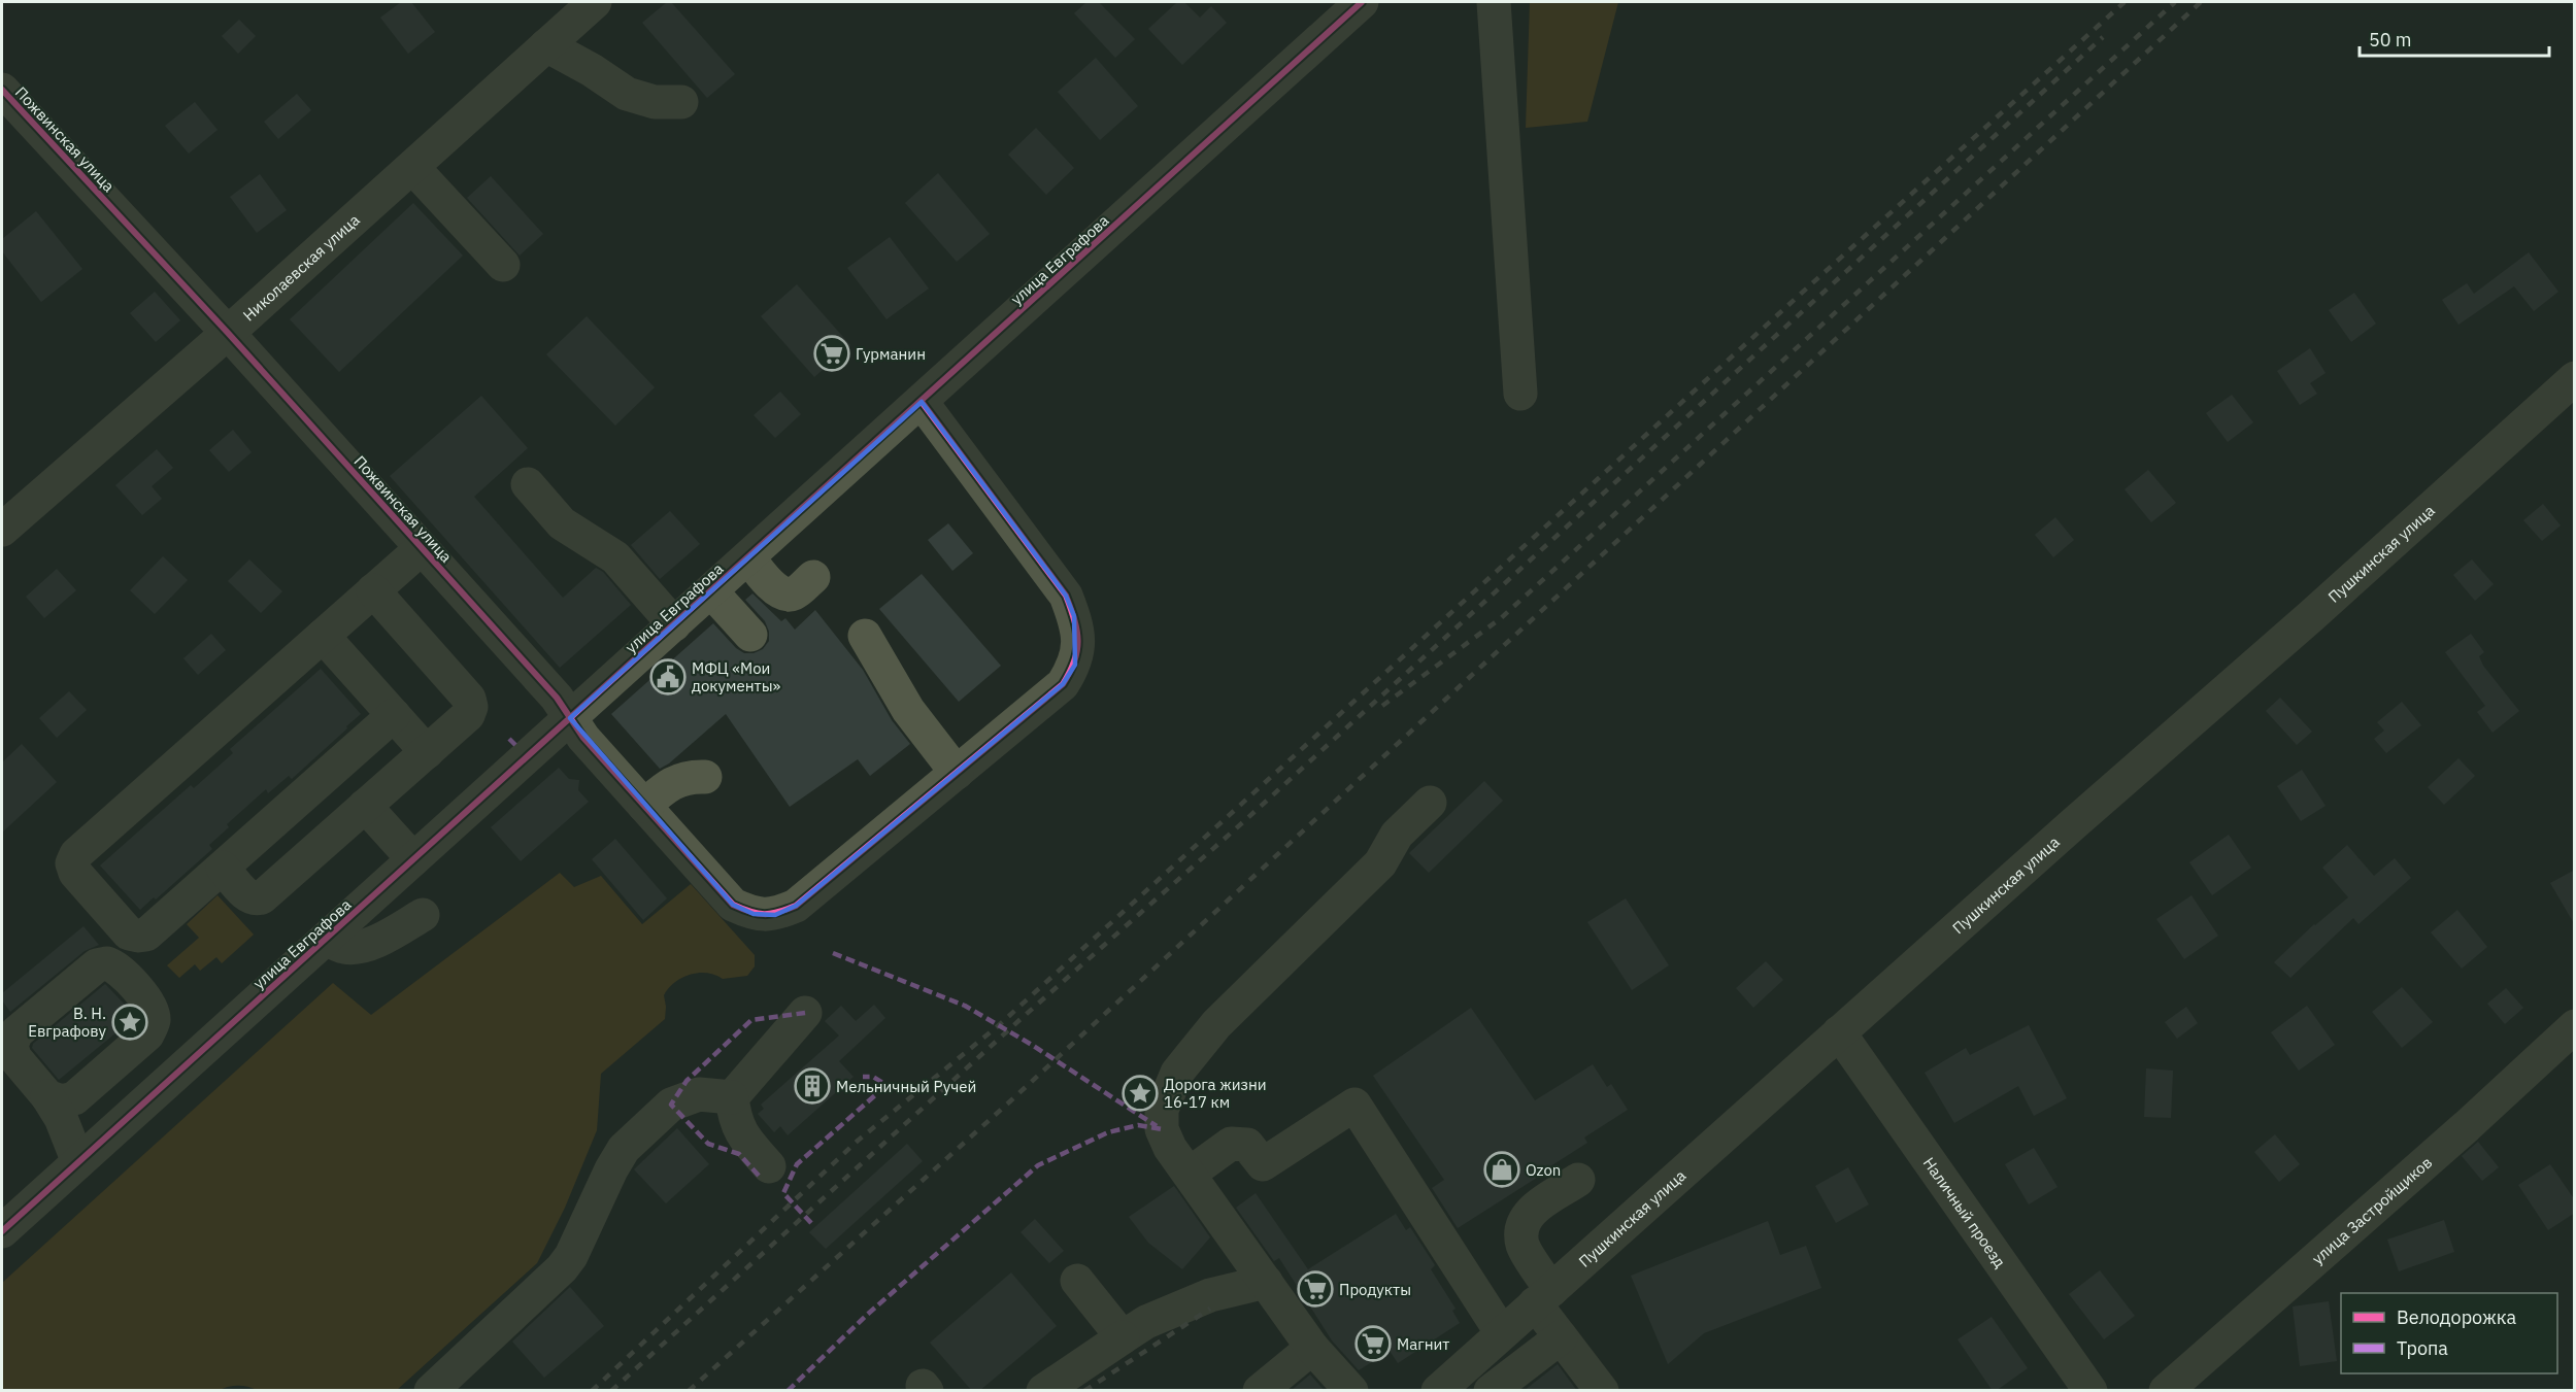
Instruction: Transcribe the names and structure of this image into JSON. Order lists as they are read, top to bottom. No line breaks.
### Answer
{"streets":{"street":["Пожвинская улица","улица Евграфова","Николаевская улица","Пушкинская улица","улица Застройщиков","Наличный проезд"]},"crossings":[["Пожвинская улица","улица Евграфова"],["Пожвинская улица","Николаевская улица"],["Пушкинская улица","Наличный проезд"]],"places":{"supermarket":["Гурманин","Продукты","Магнит"],"public building":["МФЦ «Мои документы»"],"place":["В. Н. Евграфову","Дорога жизни 16-17 км"],"building":["Мельничный Ручей"],"shop":["Ozon"]},"legend":["Велодорожка","Тропа"],"scale_bar":"50 m"}
